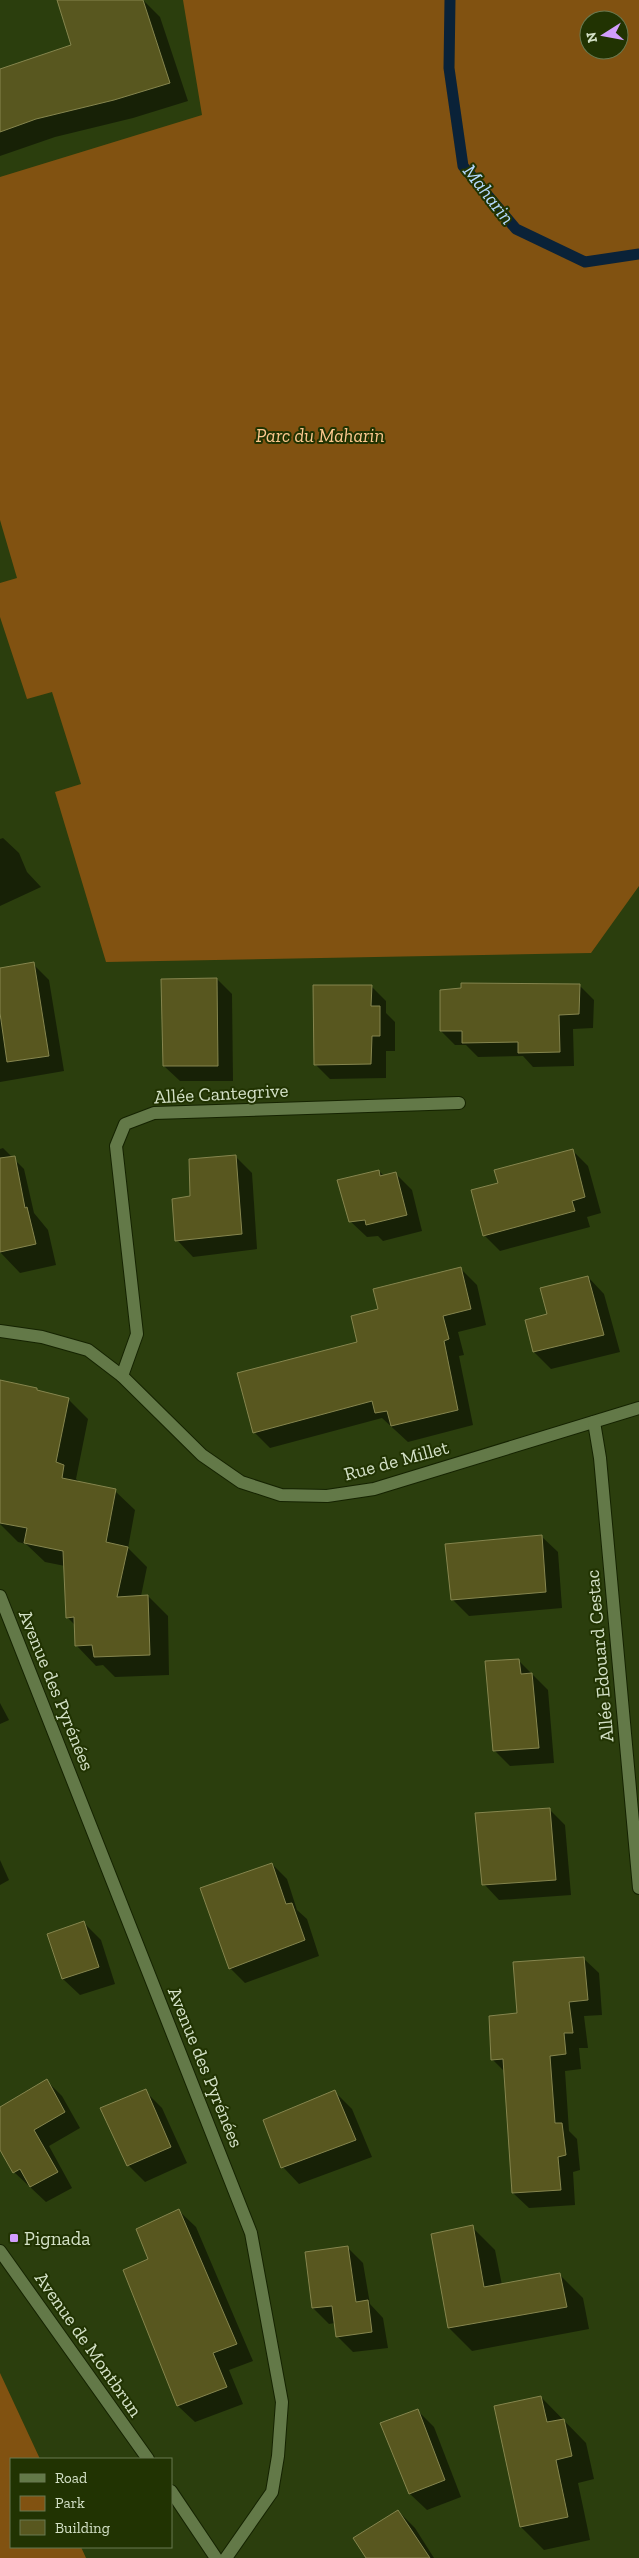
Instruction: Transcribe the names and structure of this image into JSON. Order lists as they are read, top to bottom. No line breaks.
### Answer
{"streets":{"street":["Allée Cantegrive","Rue de Millet","Allée Edouard Cestac","Avenue des Pyrénées","Avenue de Montbrun"]},"crossings":[["Allée Cantegrive","Rue de Millet"],["Rue de Millet","Allée Edouard Cestac"]],"water":["Maharin"],"parks":["Parc du Maharin"],"places":{"transit":["Pignada"]},"legend":["Road","Park","Building"],"north":"left"}
